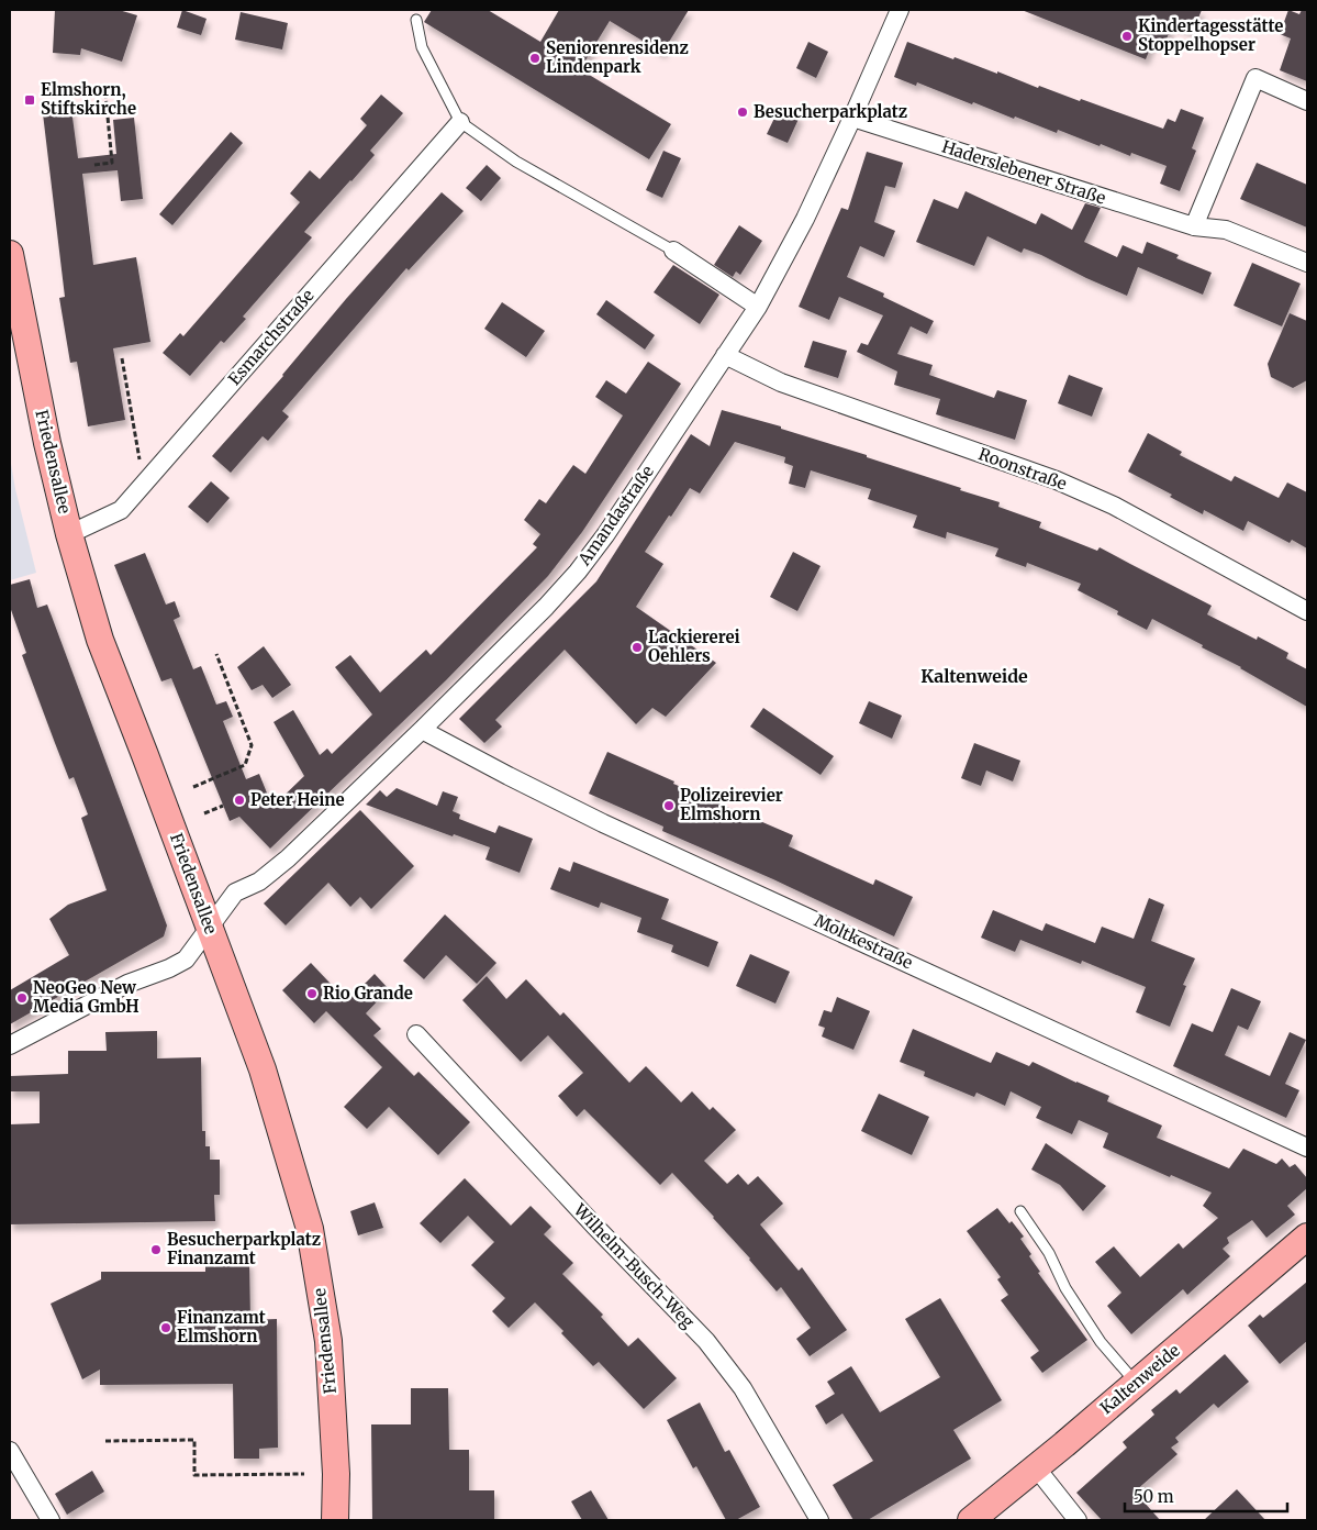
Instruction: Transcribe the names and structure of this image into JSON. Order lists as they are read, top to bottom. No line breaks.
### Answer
{"streets":{"main road":["Friedensallee","Kaltenweide"],"street":["Haderslebener Straße","Esmarchstraße","Roonstraße","Amandastraße","Moltkestraße","Wilhelm-Busch-Weg"]},"crossings":[["Haderslebener Straße","Amandastraße"],["Esmarchstraße","Friedensallee"],["Friedensallee","Amandastraße"],["Roonstraße","Amandastraße"],["Amandastraße","Moltkestraße"]],"districts":["Kaltenweide"],"places":{"other":["Kindertagesstätte Stoppelhopser","Seniorenresidenz Lindenpark","Besucherparkplatz","Lackiererei Oehlers","Peter Heine","Polizeirevier Elmshorn","Rio Grande","NeoGeo New Media GmbH","Besucherparkplatz Finanzamt","Finanzamt Elmshorn"],"transit":["Elmshorn, Stiftskirche"]},"scale_bar":"50 m"}
